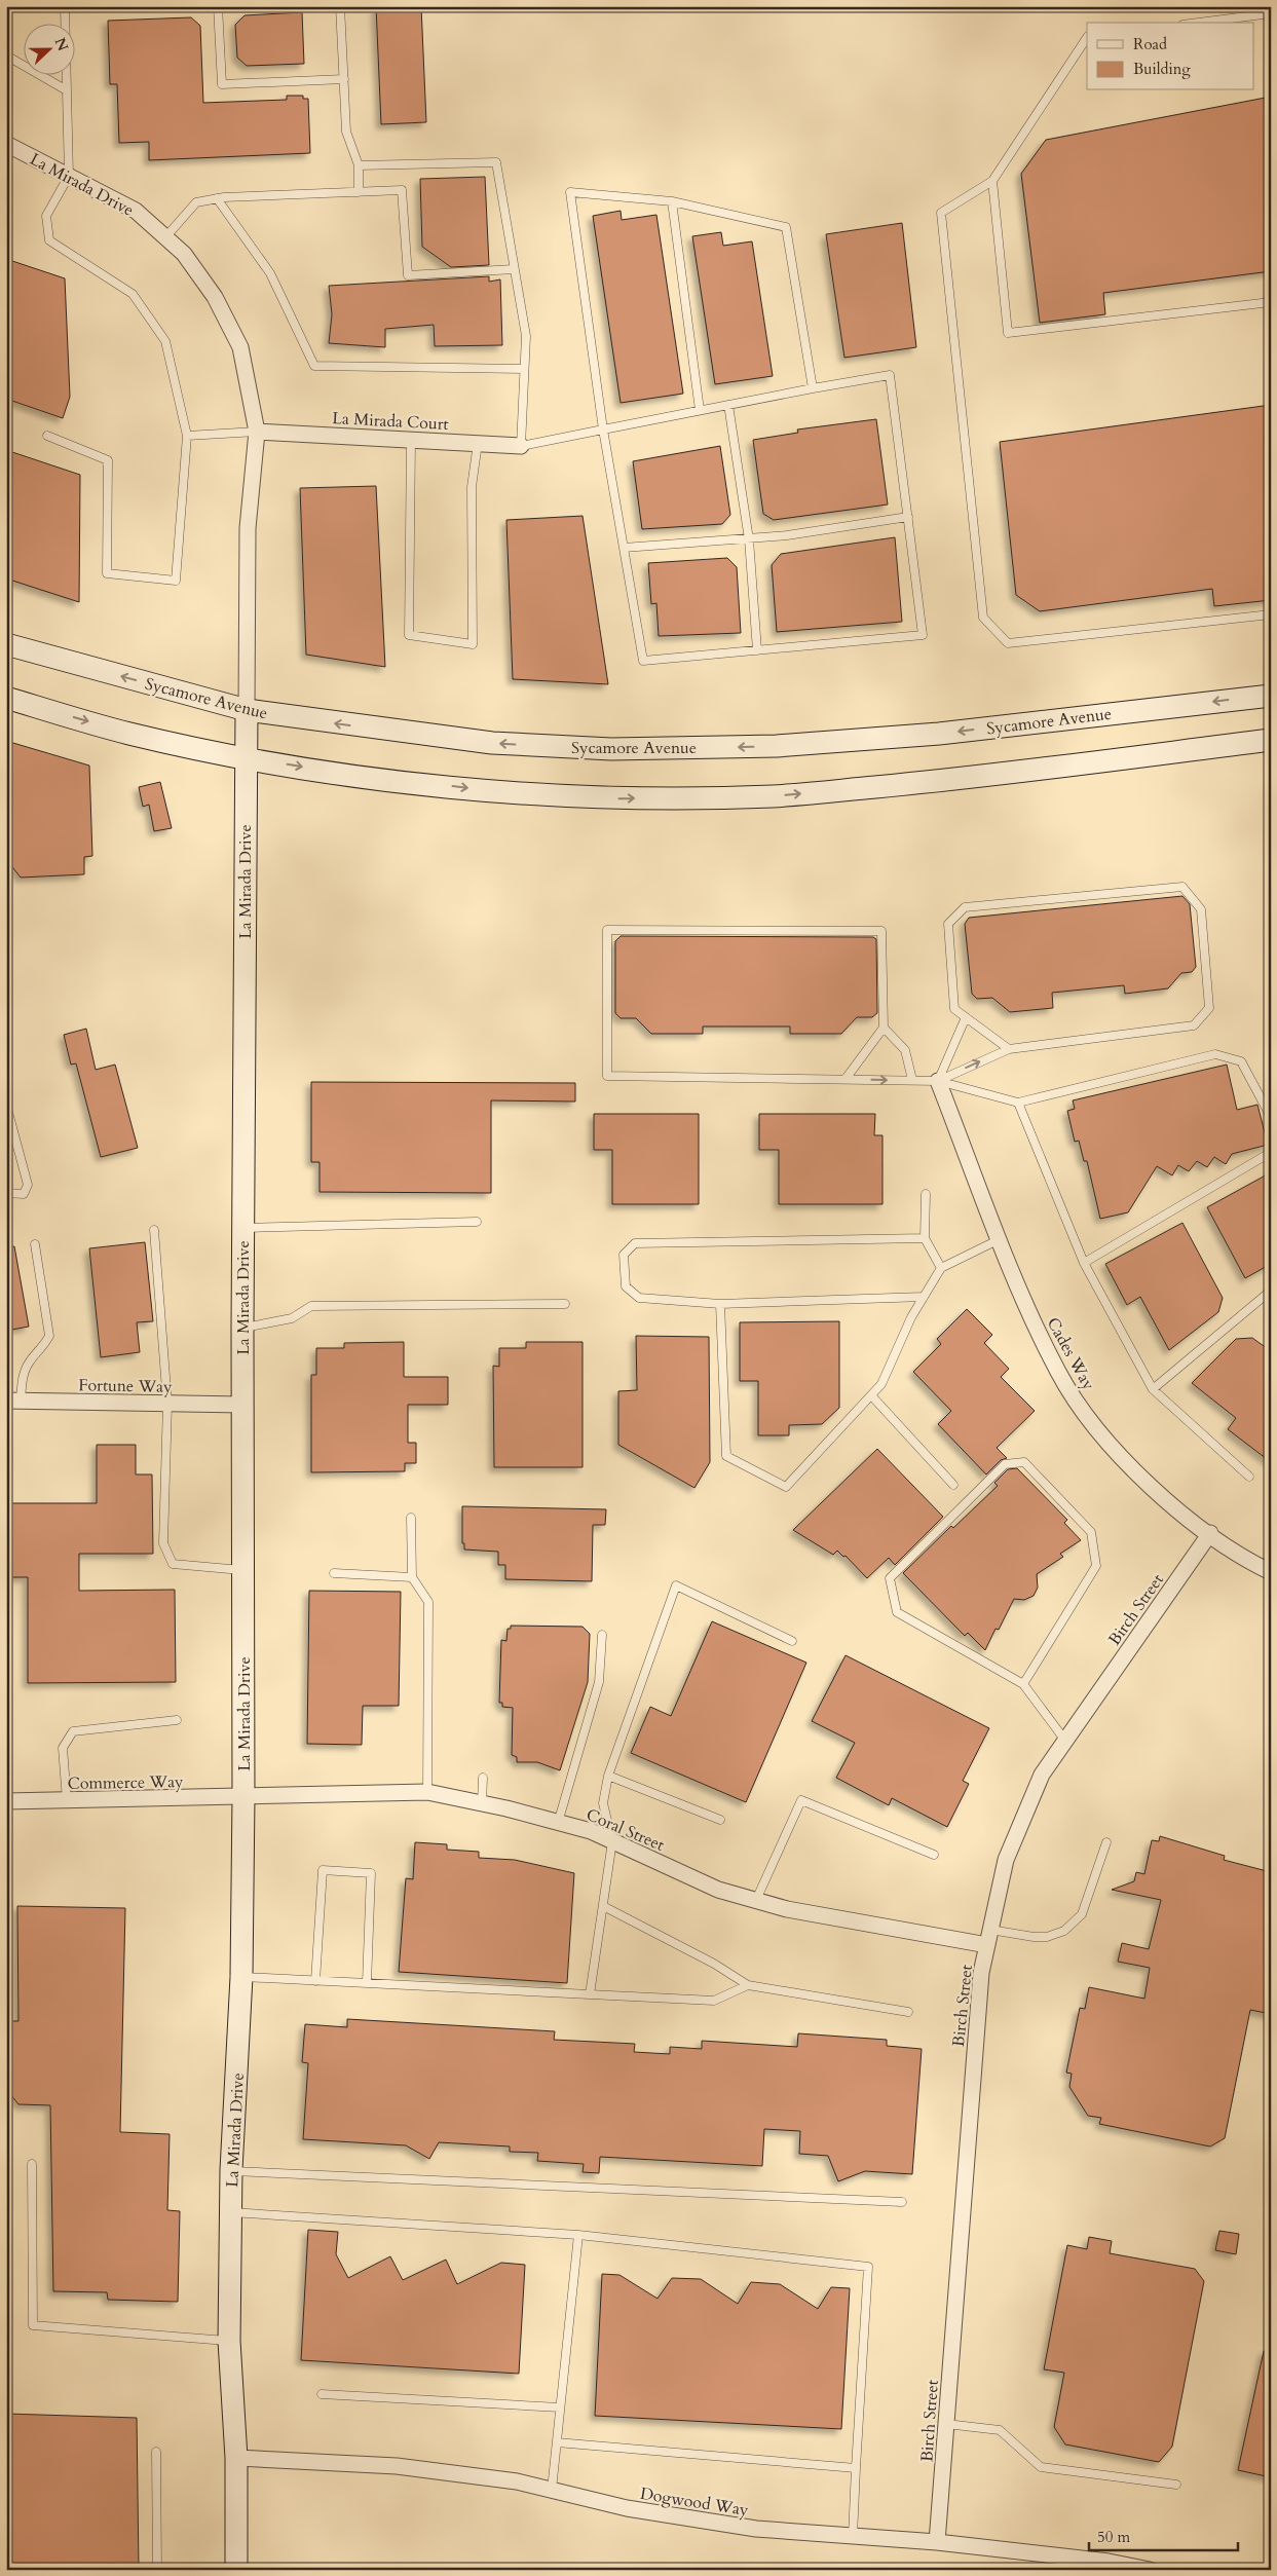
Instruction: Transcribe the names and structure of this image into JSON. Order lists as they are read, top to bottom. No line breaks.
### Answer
{"streets":{"main road":["La Mirada Drive","Sycamore Avenue"],"street":["La Mirada Court","Cades Way","Fortune Way","Birch Street","Commerce Way","Coral Street","Dogwood Way"]},"crossings":[["La Mirada Drive","La Mirada Court"],["La Mirada Drive","Sycamore Avenue"],["La Mirada Drive","Fortune Way"],["La Mirada Drive","Commerce Way"],["La Mirada Drive","Coral Street"],["La Mirada Drive","Dogwood Way"],["Cades Way","Birch Street"],["Birch Street","Coral Street"],["Birch Street","Dogwood Way"],["Commerce Way","Coral Street"]],"legend":["Road","Building"],"scale_bar":"50 m","north":"right"}
